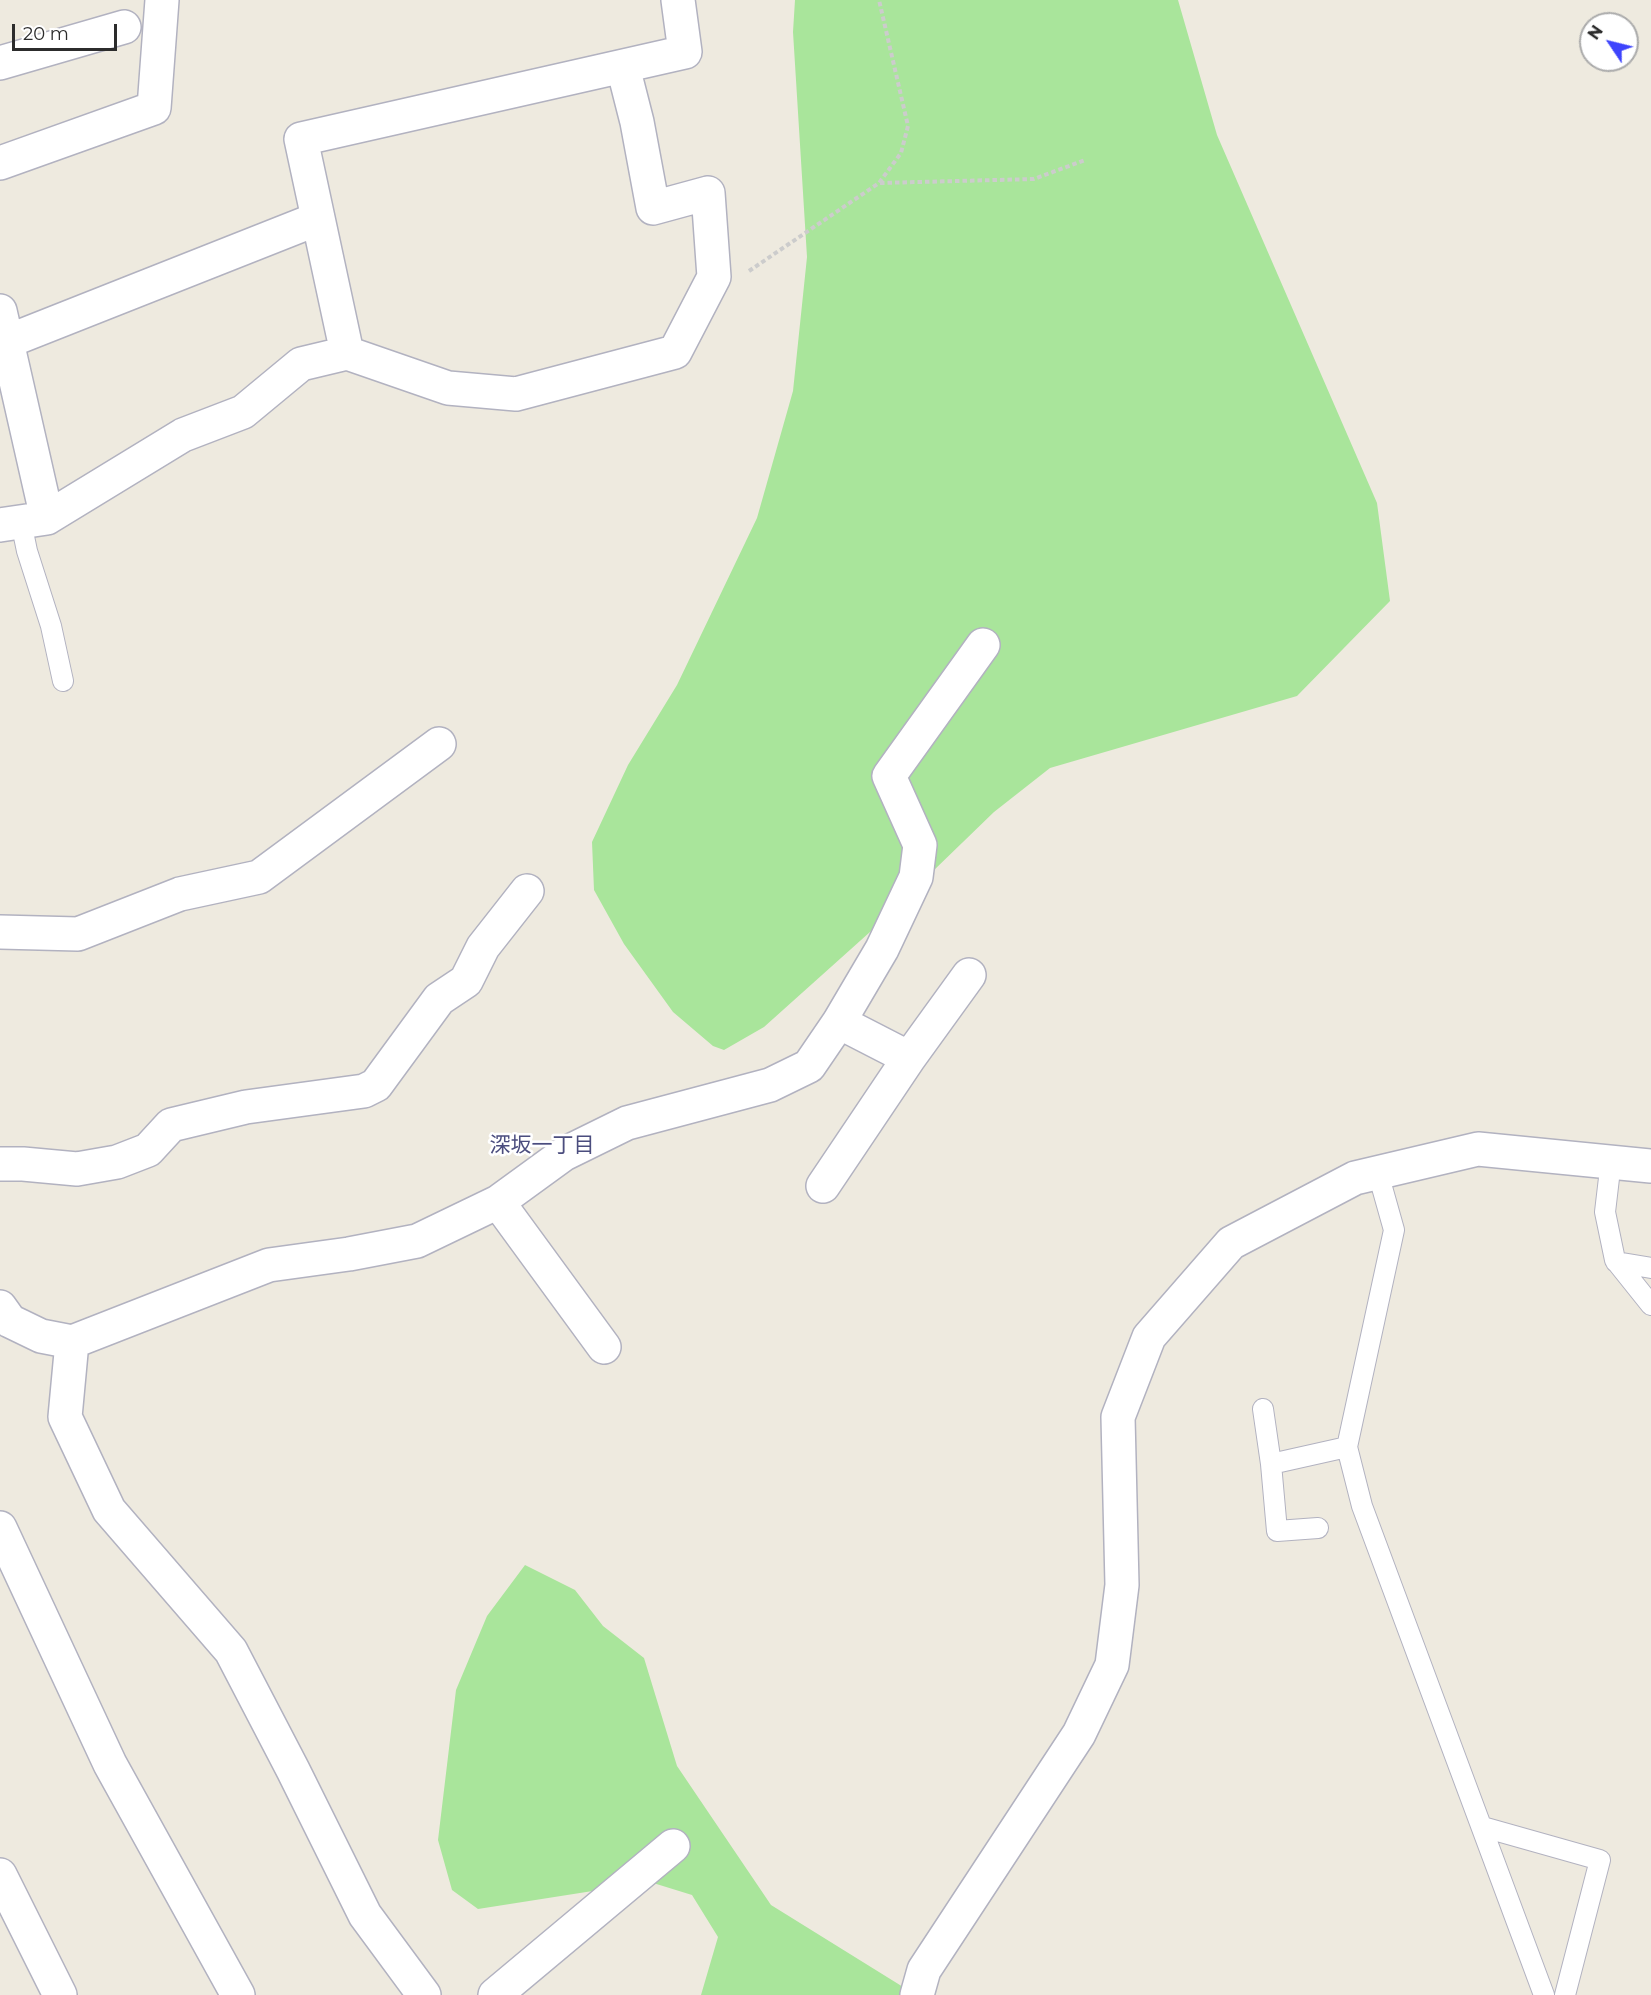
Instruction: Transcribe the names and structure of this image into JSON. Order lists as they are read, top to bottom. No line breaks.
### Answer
{"districts":["深坂一丁目"],"scale_bar":"20 m","north":"top left"}
